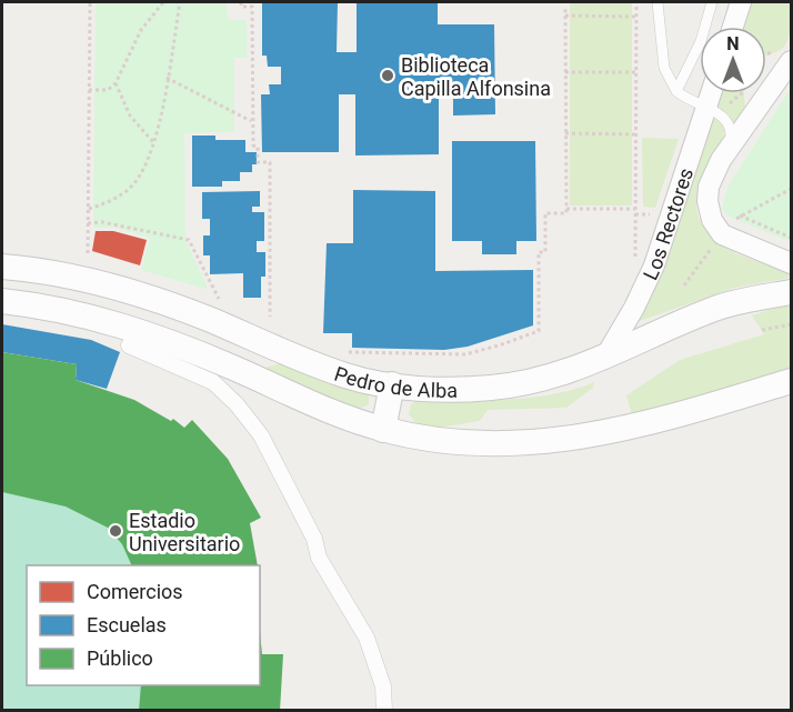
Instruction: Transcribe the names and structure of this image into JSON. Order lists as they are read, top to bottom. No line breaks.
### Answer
{"streets":{"street":["Los Rectores","Pedro de Alba"]},"crossings":[["Los Rectores","Pedro de Alba"]],"places":["Biblioteca Capilla Alfonsina","Estadio Universitario"],"legend":["Comercios","Escuelas","Público"],"north":"top"}
